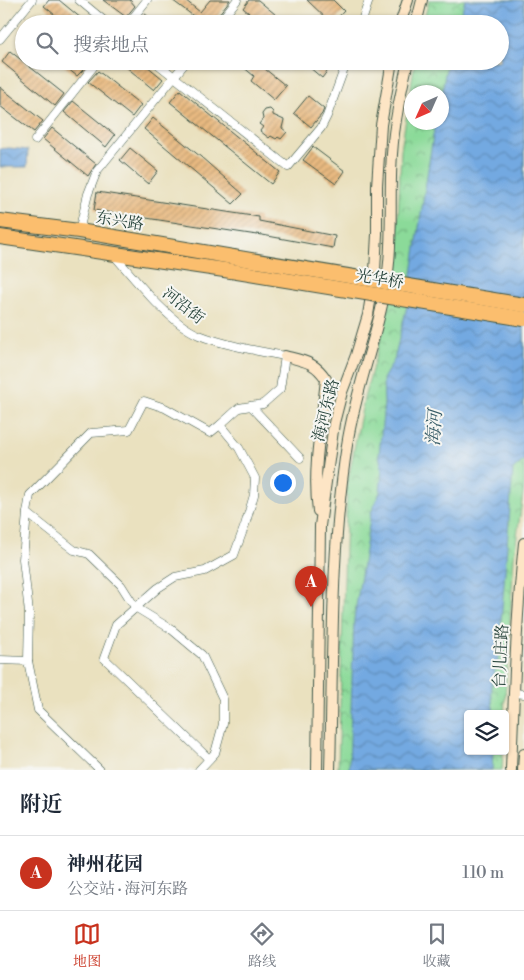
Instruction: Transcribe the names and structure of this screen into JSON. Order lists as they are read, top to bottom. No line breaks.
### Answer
{"streets":{"highway":["东兴路","光华桥"],"main road":["海河东路","台儿庄路"],"street":["河沿街"]},"crossings":[["东兴路","光华桥"],["光华桥","河沿街"]],"water":["海河"],"north":"bottom left","page":{"search":"搜索地点","pins":"A","heading":"附近","list":[{"mark":"A","name":"神州花园","note":"公交站 · 海河东路","value":"110 m"}],"nav":["地图","路线","收藏"]}}
